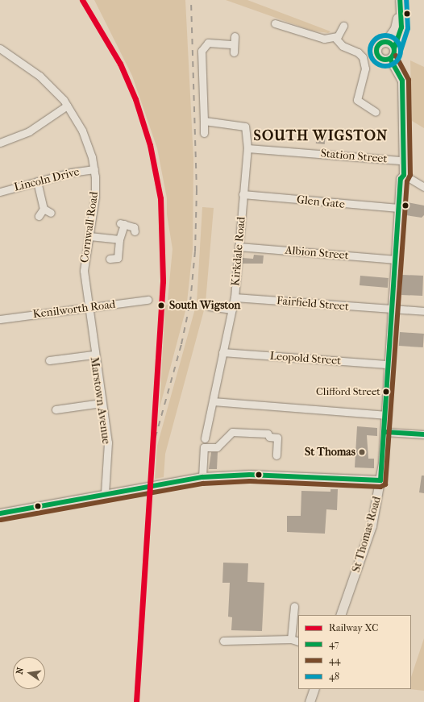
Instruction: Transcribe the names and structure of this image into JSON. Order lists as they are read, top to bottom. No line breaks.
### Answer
{"streets":{"main road":["St Thomas Road"],"street":["Station Street","Lincoln Drive","Glen Gate","Cornwall Road","Kirkdale Road","Albion Street","Fairfield Street","Kenilworth Road","Leopold Street","Marstown Avenue"]},"crossings":[["Station Street","Kirkdale Road"],["Lincoln Drive","Cornwall Road"],["Glen Gate","Kirkdale Road"],["Glen Gate","St Thomas Road"],["Cornwall Road","Kenilworth Road"],["Cornwall Road","Marstown Avenue"],["Kirkdale Road","Albion Street"],["Kirkdale Road","Fairfield Street"],["Kirkdale Road","Leopold Street"],["Albion Street","St Thomas Road"],["Fairfield Street","St Thomas Road"],["Kenilworth Road","Marstown Avenue"],["Leopold Street","St Thomas Road"]],"districts":["SOUTH WIGSTON"],"places":["South Wigston","Clifford Street","St Thomas"],"lines":["rail line XC","transit line 47","transit line 48","transit line 44"],"legend":["Railway XC","47","44","48"],"north":"left"}
